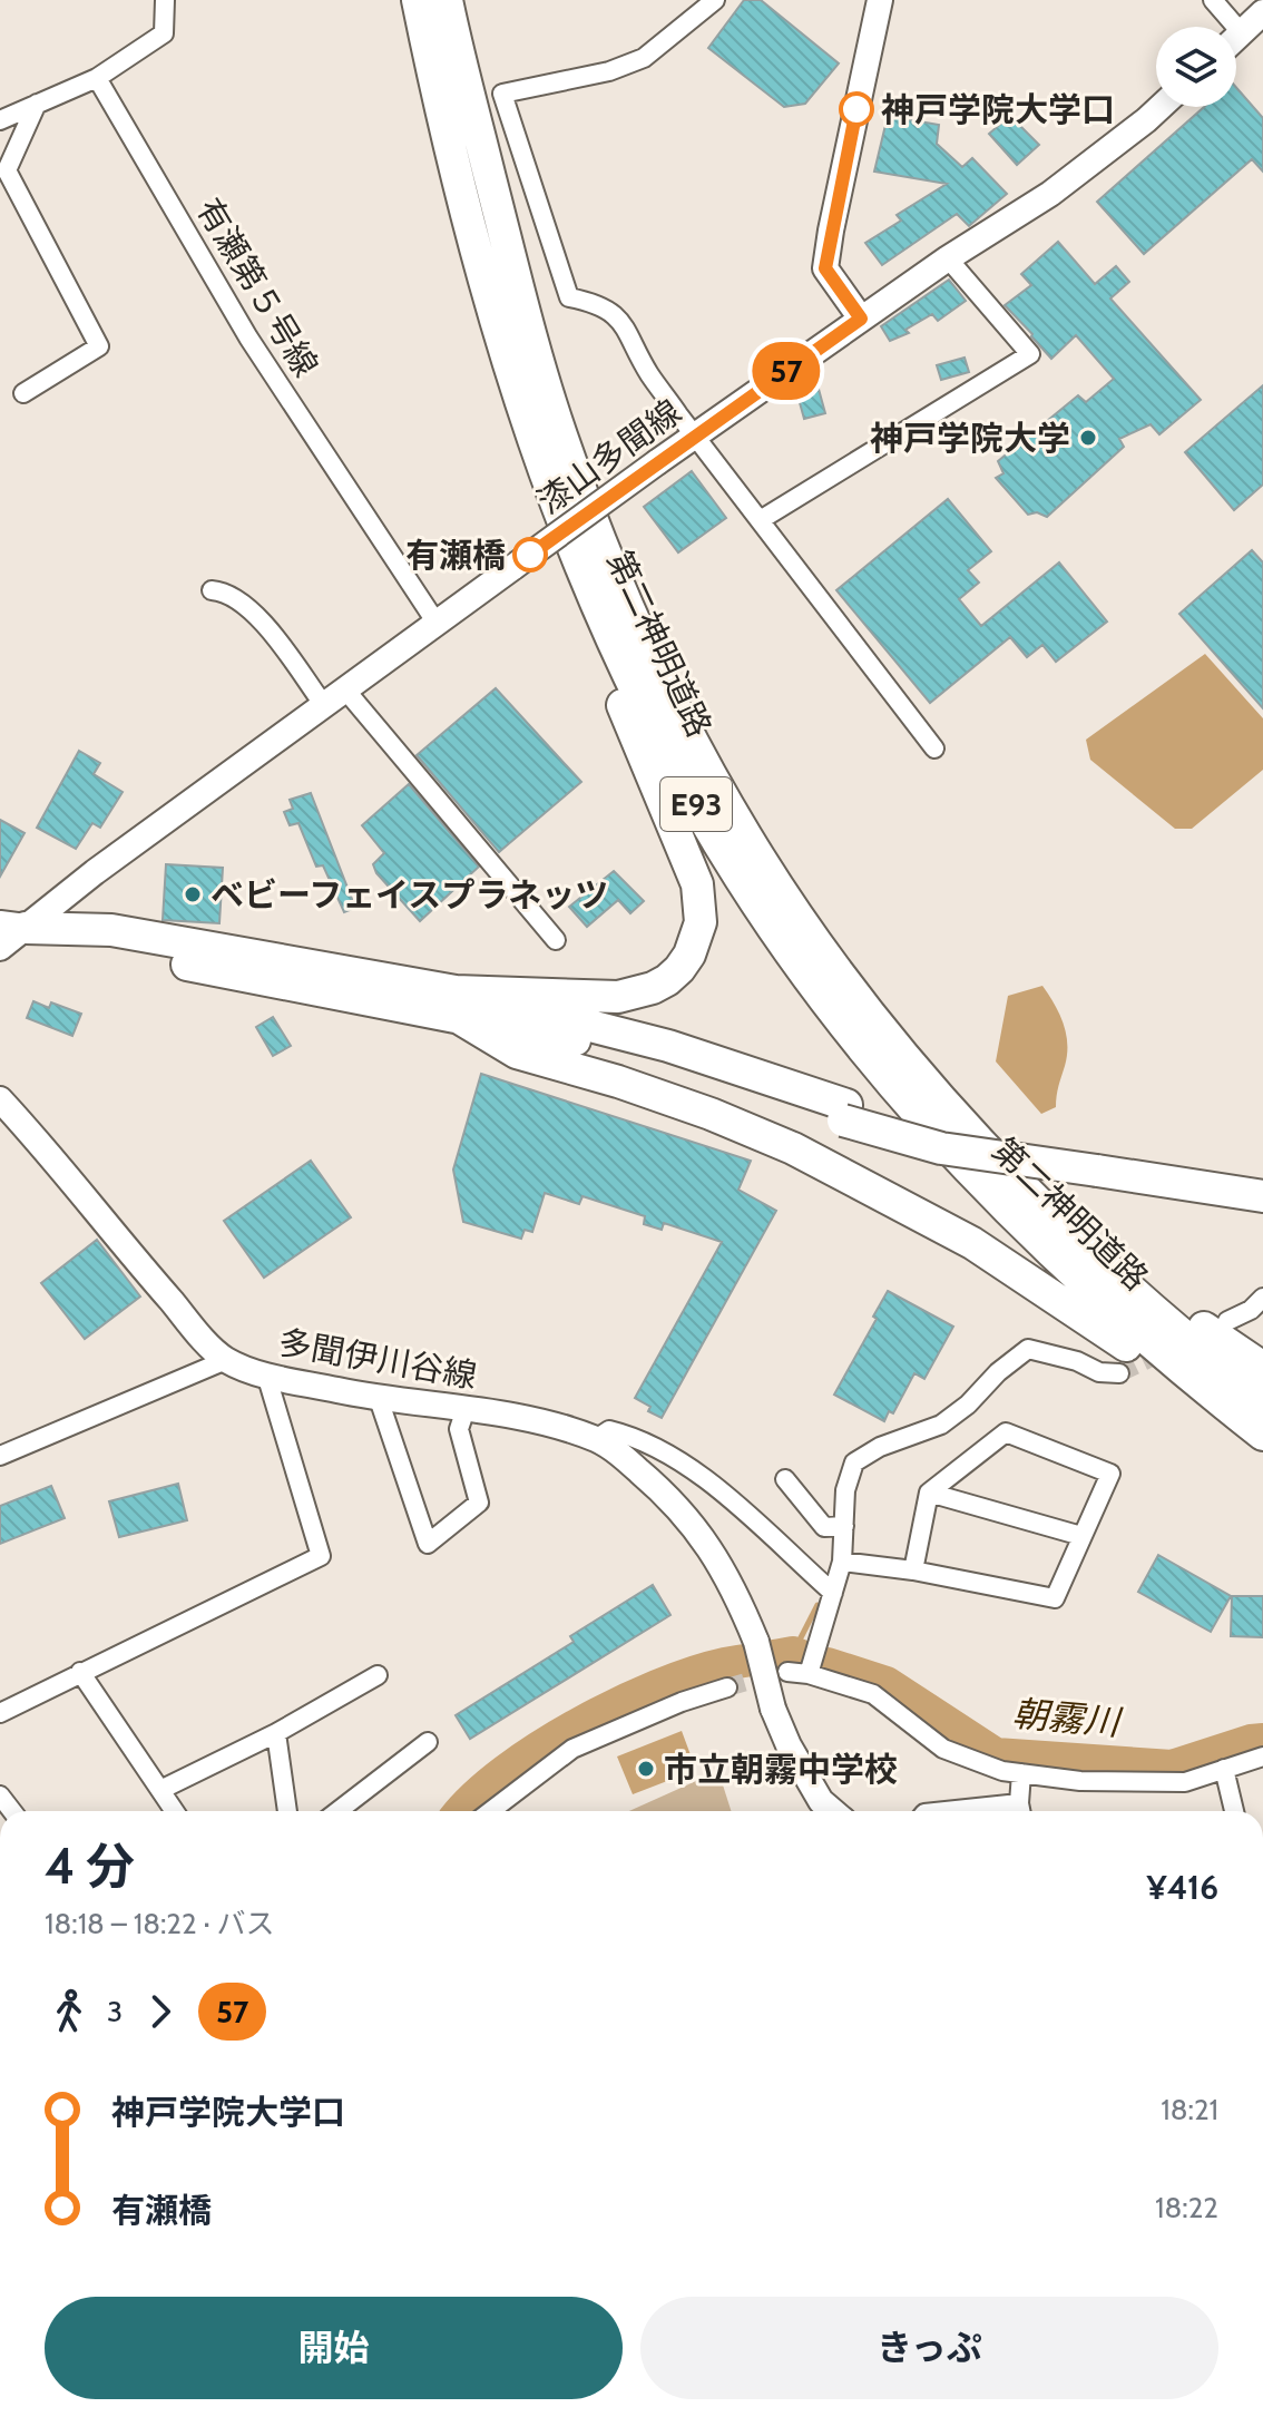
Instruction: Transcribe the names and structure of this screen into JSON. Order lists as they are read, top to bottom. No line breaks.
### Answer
{"streets":{"highway":["第二神明道路","E93"],"street":["有瀬第５号線","漆山多聞線","多聞伊川谷線"]},"crossings":[["有瀬第５号線","漆山多聞線"]],"water":["朝霧川"],"places":["神戸学院大学口","神戸学院大学","有瀬橋","ベビーフェイスプラネッツ","市立朝霧中学校"],"lines":["bus line 57"],"page":{"on_map":"57","heading":["4 分","18:18 – 18:22 · バス","¥416"],"legs":["3","57"],"list":[{"name":"神戸学院大学口","value":"18:21"},{"name":"有瀬橋","value":"18:22"}],"buttons":["開始","きっぷ"]}}
